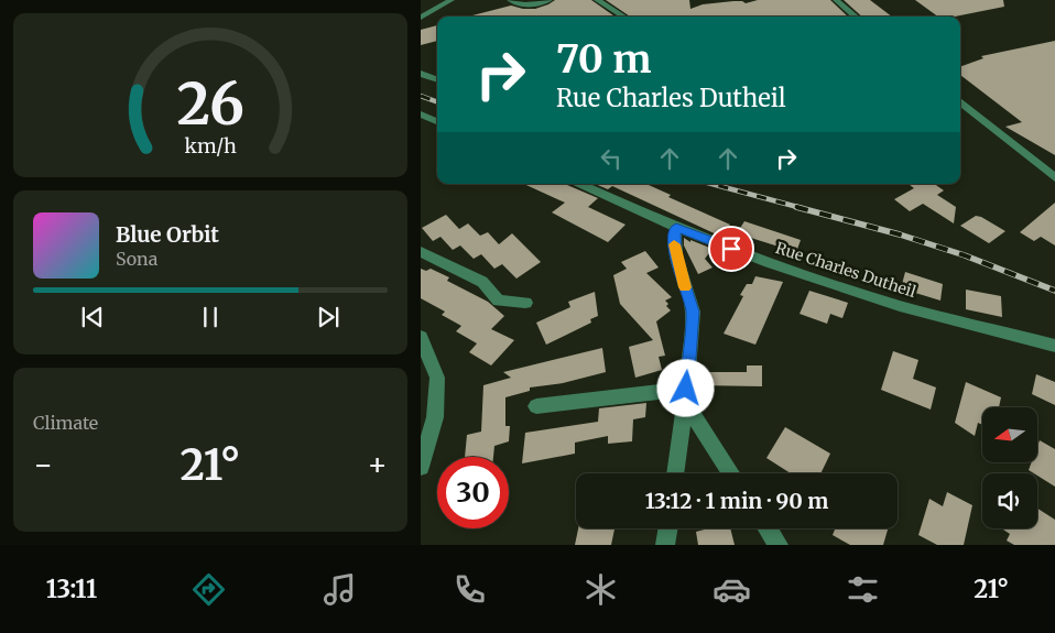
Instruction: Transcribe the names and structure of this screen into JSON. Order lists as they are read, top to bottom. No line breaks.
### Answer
{"streets":{"street":["Rue Charles Dutheil"]},"north":"left","page":{"turn":["70 m","Rue Charles Dutheil"],"song":["Blue Orbit","Sona"],"tile":"Climate","heat":["−","21°","+"],"limit":"30","trip":"13:12 · 1 min · 90 m","tabs":["13:11","21°"],"gauge":["26","km/h"]}}
